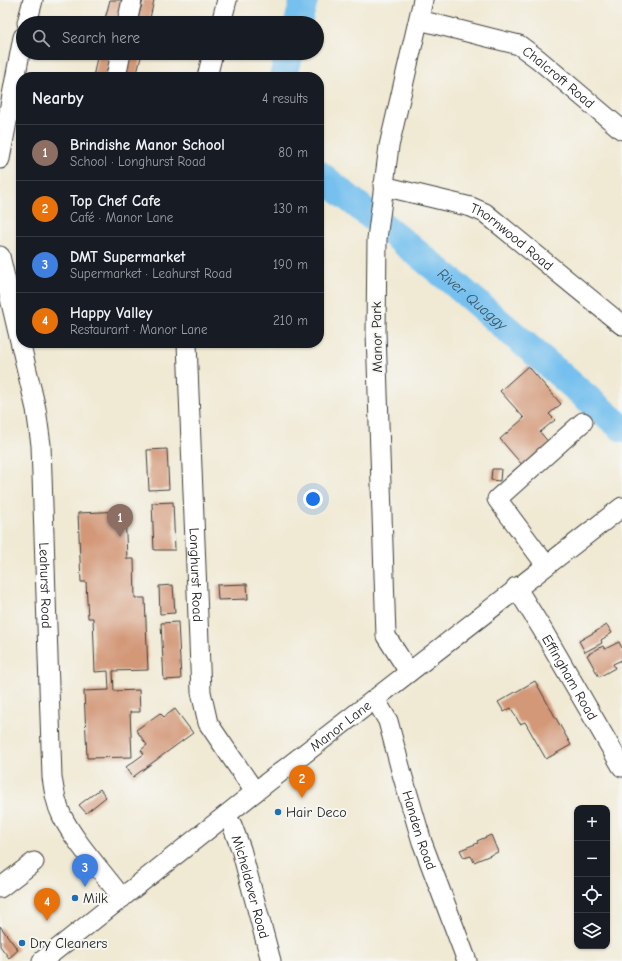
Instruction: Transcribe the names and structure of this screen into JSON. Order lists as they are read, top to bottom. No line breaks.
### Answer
{"streets":{"street":["Chalcroft Road","Thornwood Road","Manor Park","Longhurst Road","Leahurst Road","Effingham Road","Manor Lane","Handen Road","Micheldever Road"]},"crossings":[["Chalcroft Road","Manor Park"],["Thornwood Road","Manor Park"],["Manor Park","Manor Lane"],["Longhurst Road","Manor Lane"],["Leahurst Road","Manor Lane"],["Effingham Road","Manor Lane"],["Manor Lane","Handen Road"],["Manor Lane","Micheldever Road"]],"water":["River Quaggy"],"places":["Hair Deco","Milk","Dry Cleaners"],"page":{"search":"Search here","heading":["Nearby","4 results"],"list":[{"mark":"1","name":"Brindishe Manor School","note":"School · Longhurst Road","value":"80 m"},{"mark":"2","name":"Top Chef Cafe","note":"Café · Manor Lane","value":"130 m"},{"mark":"3","name":"DMT Supermarket","note":"Supermarket · Leahurst Road","value":"190 m"},{"mark":"4","name":"Happy Valley","note":"Restaurant · Manor Lane","value":"210 m"}],"pins":["1","2","3","4"],"map_buttons":["+","−"]}}
